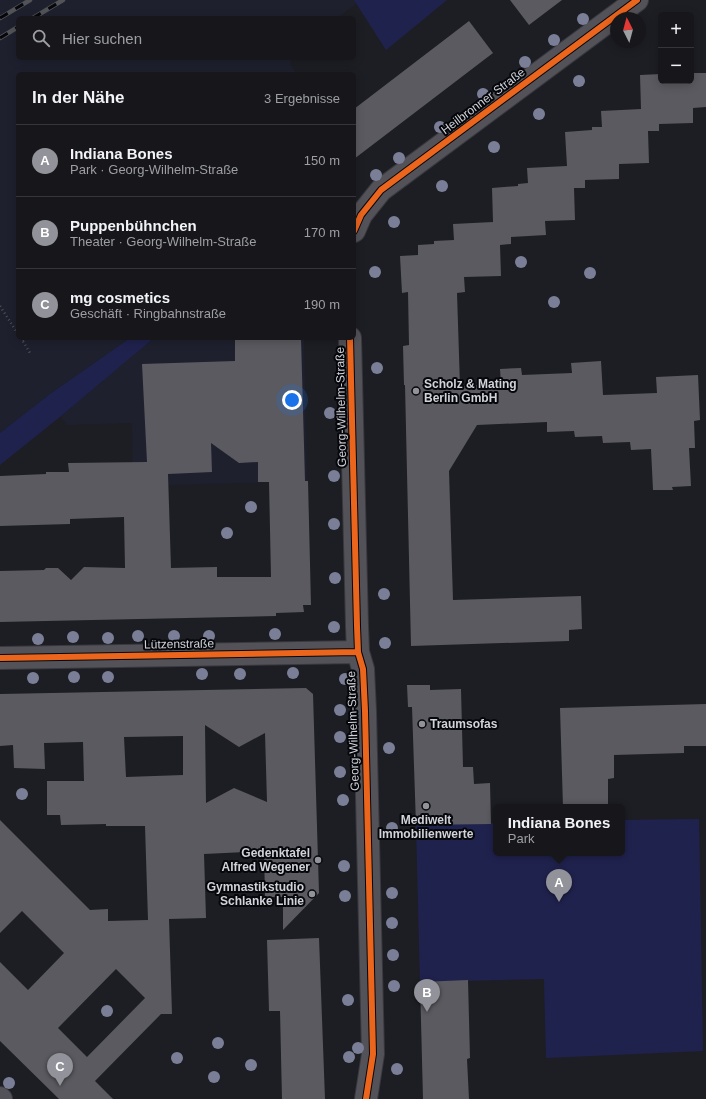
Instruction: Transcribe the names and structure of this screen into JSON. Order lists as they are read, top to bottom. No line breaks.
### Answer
{"streets":{"street":["Heilbronner Straße","Georg-Wilhelm-Straße","Lützenstraße"]},"crossings":[["Georg-Wilhelm-Straße","Lützenstraße"]],"places":["Scholz & Mating Berlin GmbH","Traumsofas","Mediwelt Immobilienwerte","Gedenktafel Alfred Wegener","Gymnastikstudio Schlanke Linie"],"north":"top","page":{"map_buttons":["+","−"],"search":"Hier suchen","heading":["In der Nähe","3 Ergebnisse"],"list":[{"mark":"A","name":"Indiana Bones","note":"Park · Georg-Wilhelm-Straße","value":"150 m"},{"mark":"B","name":"Puppenbühnchen","note":"Theater · Georg-Wilhelm-Straße","value":"170 m"},{"mark":"C","name":"mg cosmetics","note":"Geschäft · Ringbahnstraße","value":"190 m"}],"popup":["Indiana Bones","Park"],"pins":["A","B","C"]}}
